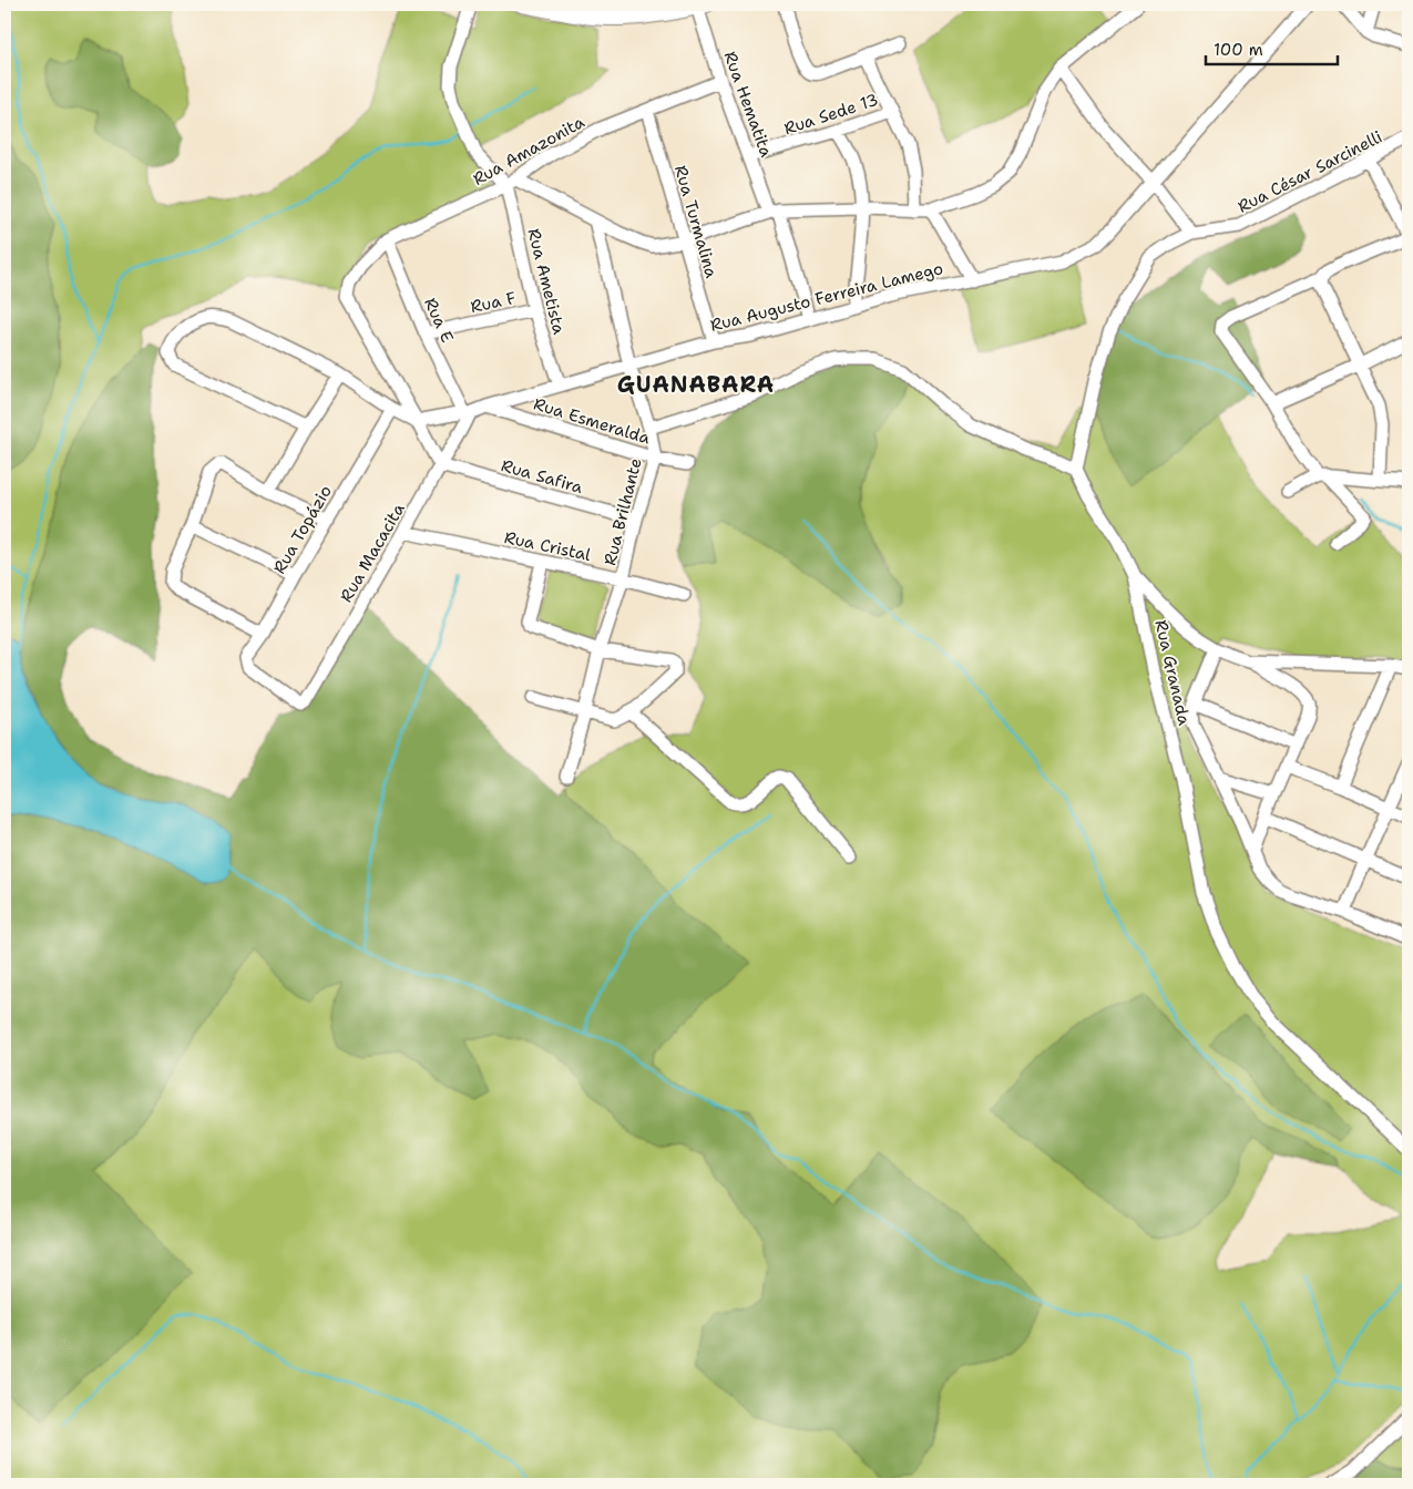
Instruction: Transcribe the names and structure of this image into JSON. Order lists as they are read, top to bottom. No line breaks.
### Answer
{"streets":{"street":["Rua Hematita","Rua Sede 13","Rua Amazonita","Rua César Sarcinelli","Rua Turmalina","Rua Ametista","Rua Augusto Ferreira Lamego","Rua F","Rua E","Rua Esmeralda","Rua Safira","Rua Brilhante","Rua Topázio","Rua Cristal","Rua Macacita","Rua Granada"]},"crossings":[["Rua Hematita","Rua Sede 13"],["Rua Hematita","Rua Amazonita"],["Rua Hematita","Rua Augusto Ferreira Lamego"],["Rua Amazonita","Rua Turmalina"],["Rua Amazonita","Rua Ametista"],["Rua Amazonita","Rua Augusto Ferreira Lamego"],["Rua Amazonita","Rua E"],["Rua Turmalina","Rua Augusto Ferreira Lamego"],["Rua Ametista","Rua Augusto Ferreira Lamego"],["Rua Ametista","Rua F"],["Rua Augusto Ferreira Lamego","Rua E"],["Rua Augusto Ferreira Lamego","Rua Esmeralda"],["Rua Augusto Ferreira Lamego","Rua Brilhante"],["Rua Augusto Ferreira Lamego","Rua Macacita"],["Rua F","Rua E"],["Rua E","Rua Macacita"],["Rua Esmeralda","Rua Brilhante"],["Rua Safira","Rua Brilhante"],["Rua Safira","Rua Macacita"],["Rua Brilhante","Rua Cristal"],["Rua Topázio","Rua Macacita"],["Rua Cristal","Rua Macacita"]],"districts":["GUANABARA"],"scale_bar":"100 m"}
